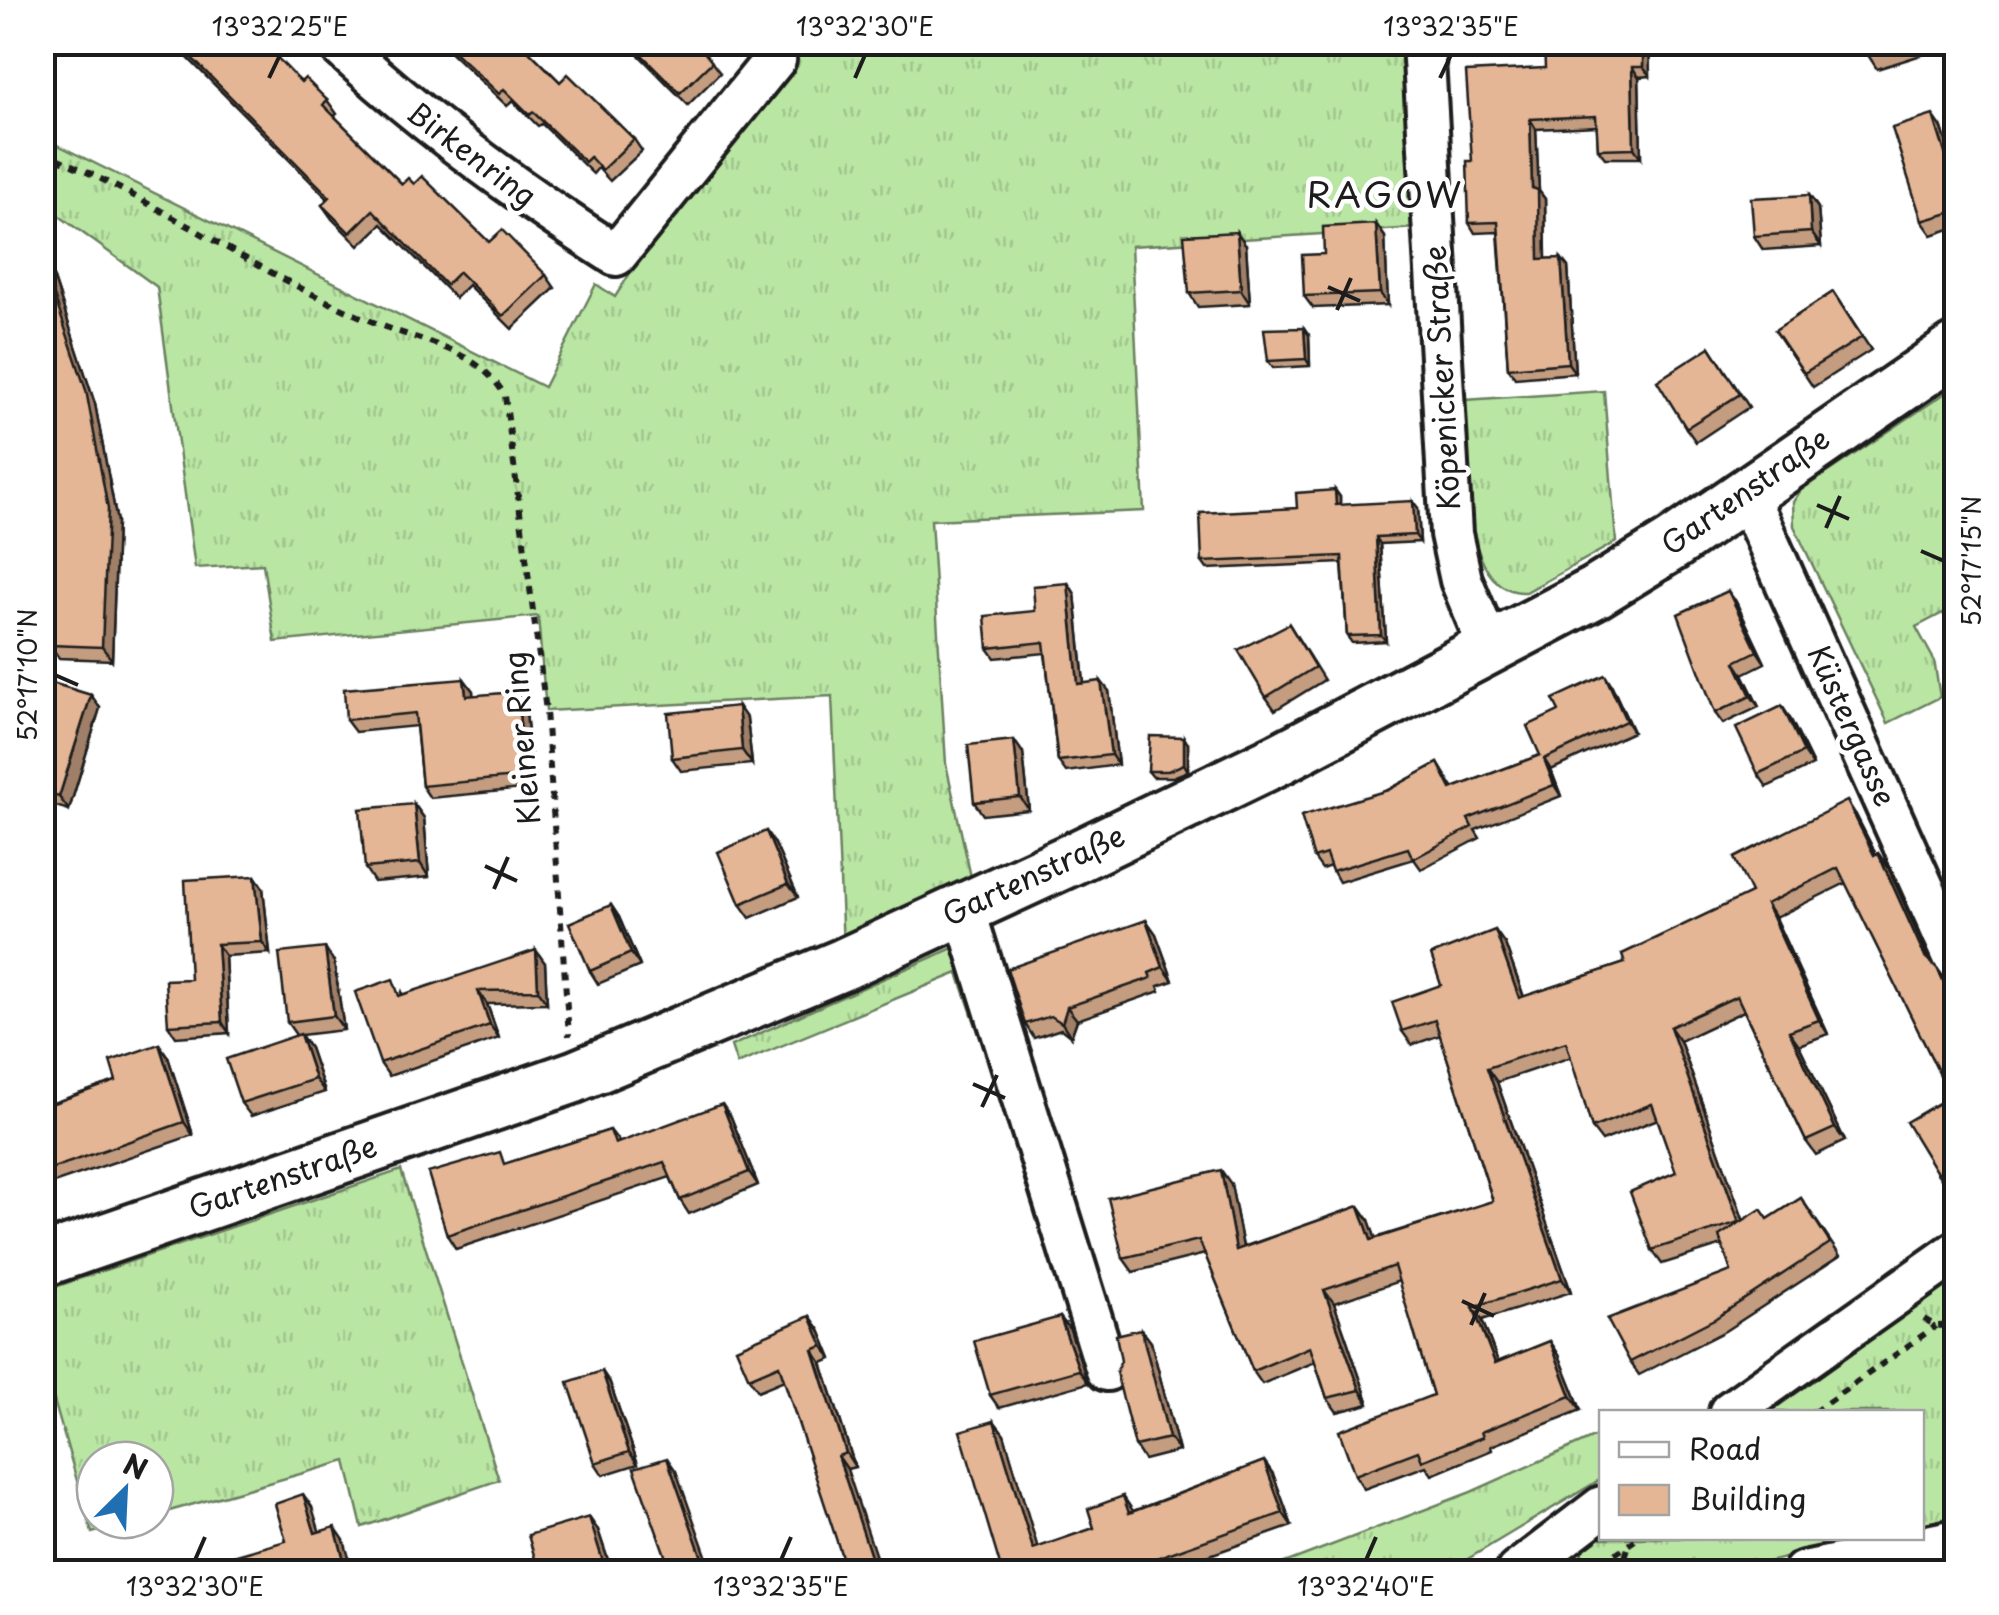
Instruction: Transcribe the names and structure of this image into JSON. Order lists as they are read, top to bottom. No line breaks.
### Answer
{"streets":{"street":["Birkenring","Köpenicker Straße","Gartenstraße","Küstergasse"],"path":["Kleiner Ring"]},"crossings":[["Köpenicker Straße","Gartenstraße"],["Gartenstraße","Küstergasse"],["Gartenstraße","Kleiner Ring"]],"districts":["RAGOW"],"legend":["Road","Building"],"north":"top right","coordinates":["13°32'25\"E","13°32'30\"E","13°32'35\"E","52°17'15\"N","52°17'10\"N","13°32'40\"E"]}
